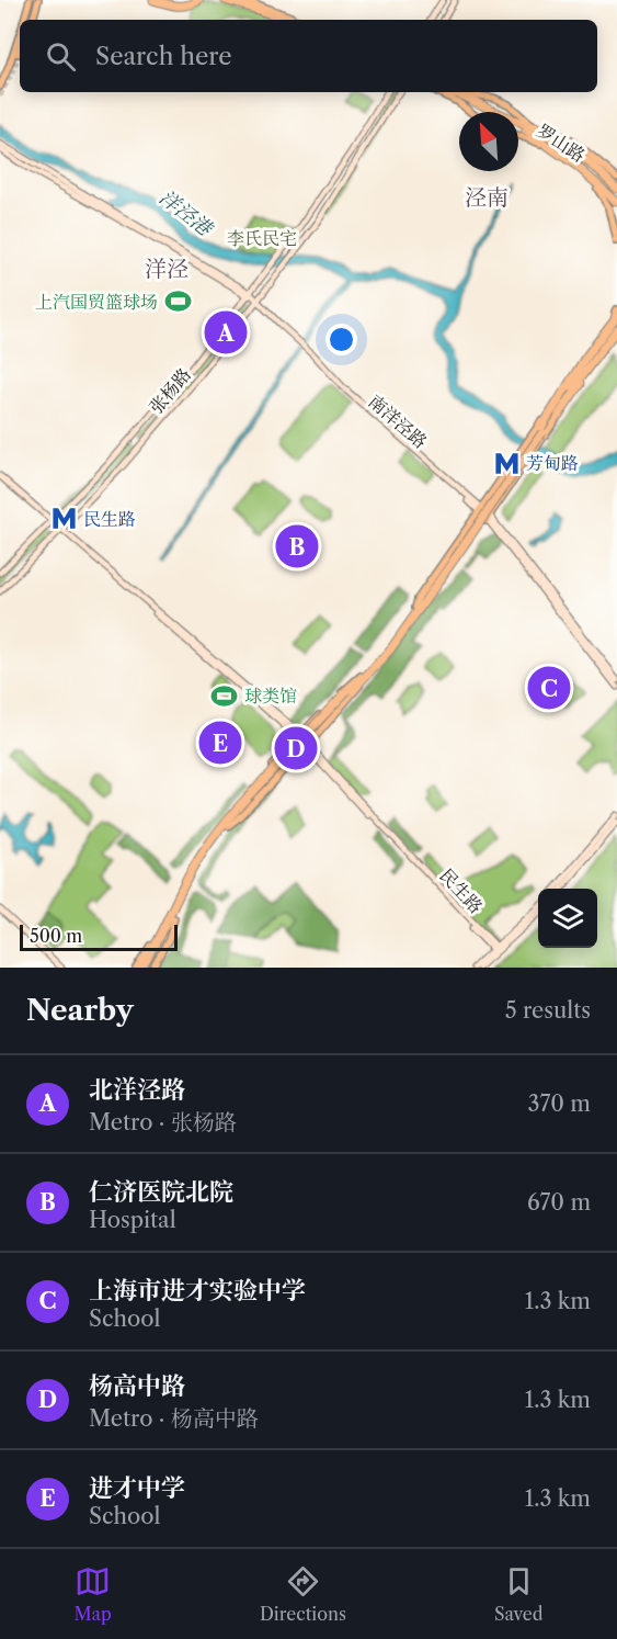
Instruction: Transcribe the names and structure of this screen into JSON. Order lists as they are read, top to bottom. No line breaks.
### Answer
{"streets":{"main road":["罗山路","张杨路","南洋泾路","民生路"]},"crossings":[["张杨路","南洋泾路"],["张杨路","民生路"]],"districts":["泾南","洋泾"],"water":["洋泾港"],"parks":["李氏民宅"],"places":{"sports":["上汽国贸篮球场","球类馆"],"metro station":["芳甸路","民生路"]},"scale_bar":"500 m","north":"top left","page":{"search":"Search here","pins":["A","B","C","E","D"],"scale":"500 m","heading":["Nearby","5 results"],"list":[{"mark":"A","name":"北洋泾路","note":"Metro · 张杨路","value":"370 m"},{"mark":"B","name":"仁济医院北院","note":"Hospital","value":"670 m"},{"mark":"C","name":"上海市进才实验中学","note":"School","value":"1.3 km"},{"mark":"D","name":"杨高中路","note":"Metro · 杨高中路","value":"1.3 km"},{"mark":"E","name":"进才中学","note":"School","value":"1.3 km"}],"nav":["Map","Directions","Saved"]}}
